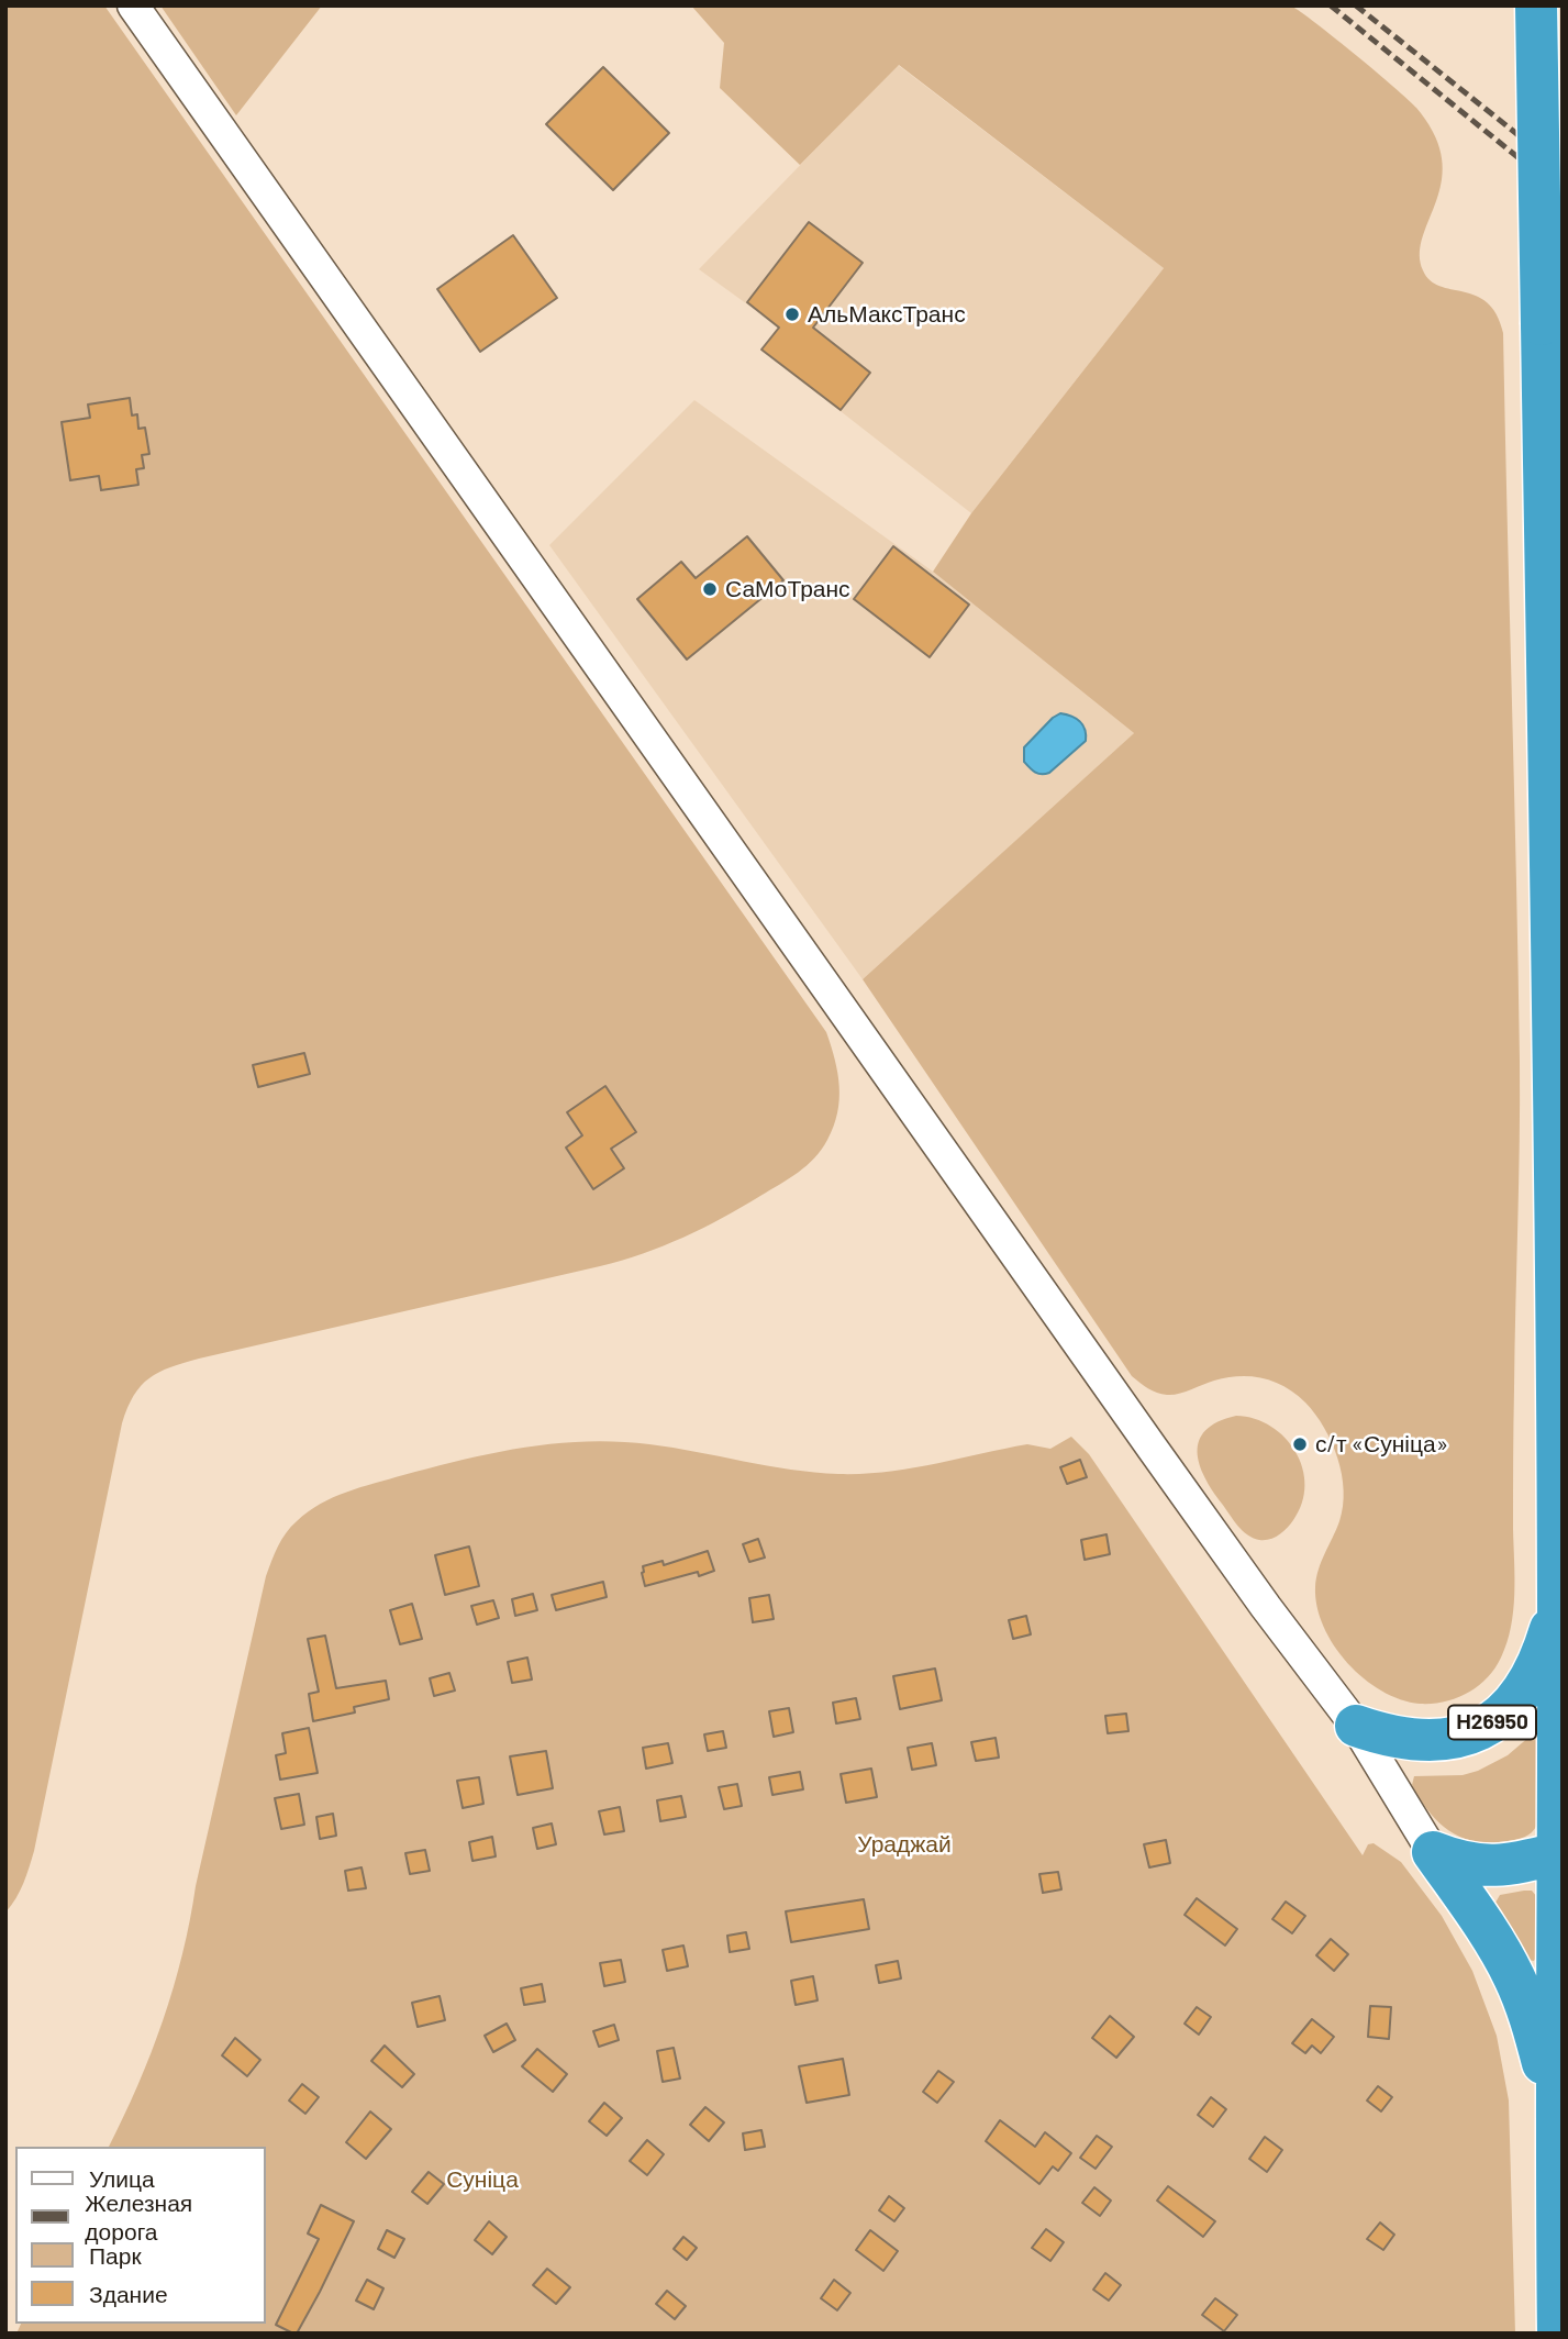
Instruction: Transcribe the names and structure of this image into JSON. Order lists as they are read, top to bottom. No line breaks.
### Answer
{"streets":{"highway":["Н26950"]},"parks":["Ураджай","Суніца"],"places":["АльМаксТранс","СаМоТранс","с/т «Суніца»"],"legend":["Улица","Железная дорога","Парк","Здание"]}
